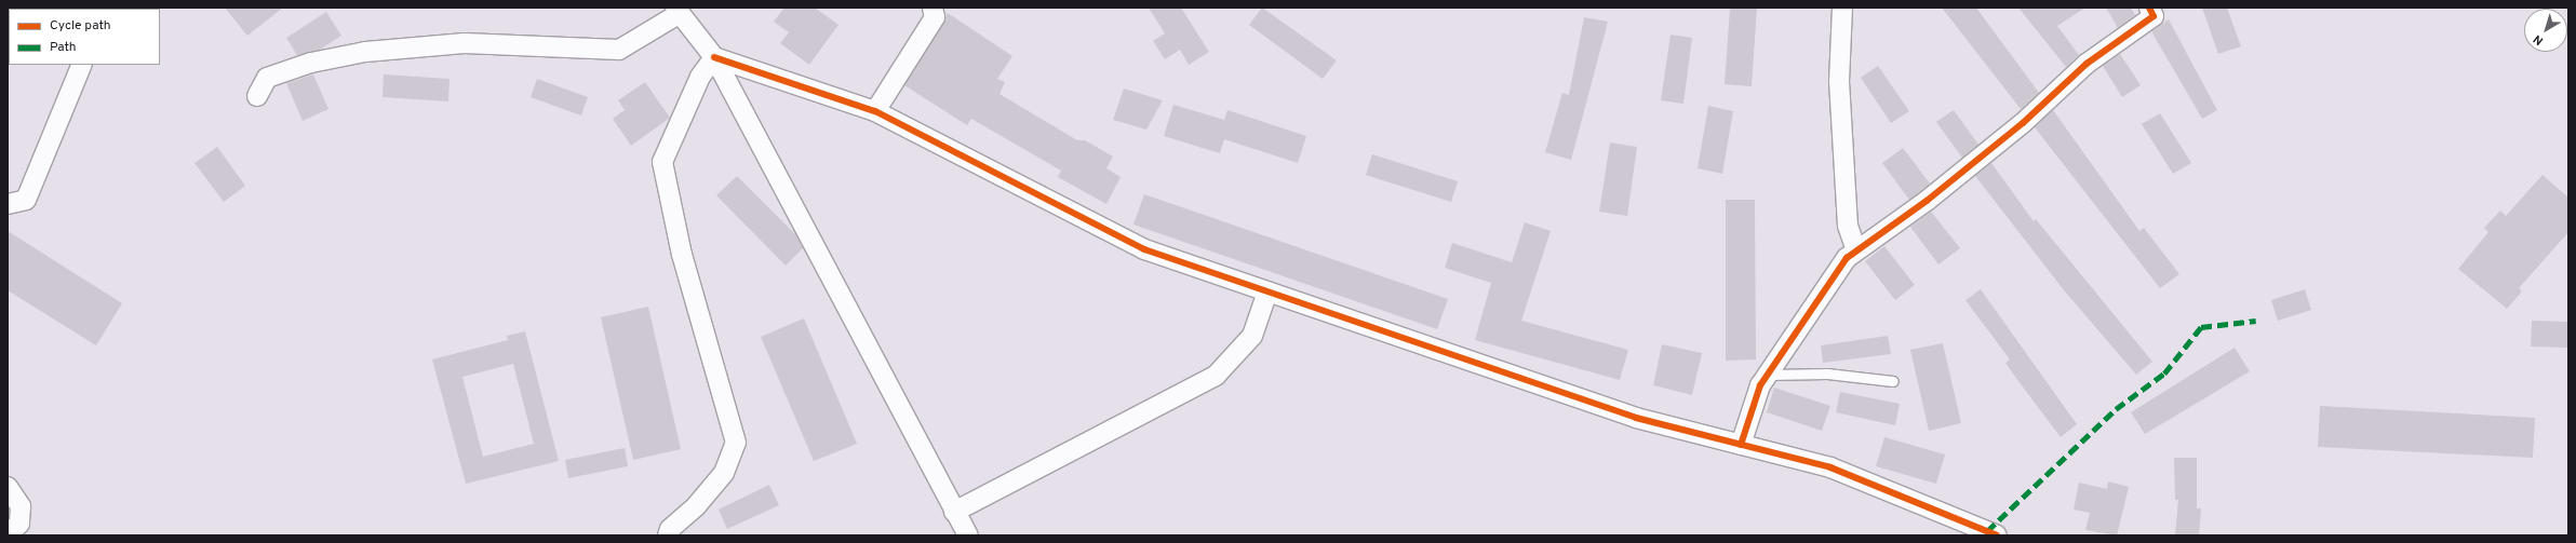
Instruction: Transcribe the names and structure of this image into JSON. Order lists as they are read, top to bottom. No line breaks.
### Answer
{"legend":["Cycle path","Path"],"north":"bottom left"}
